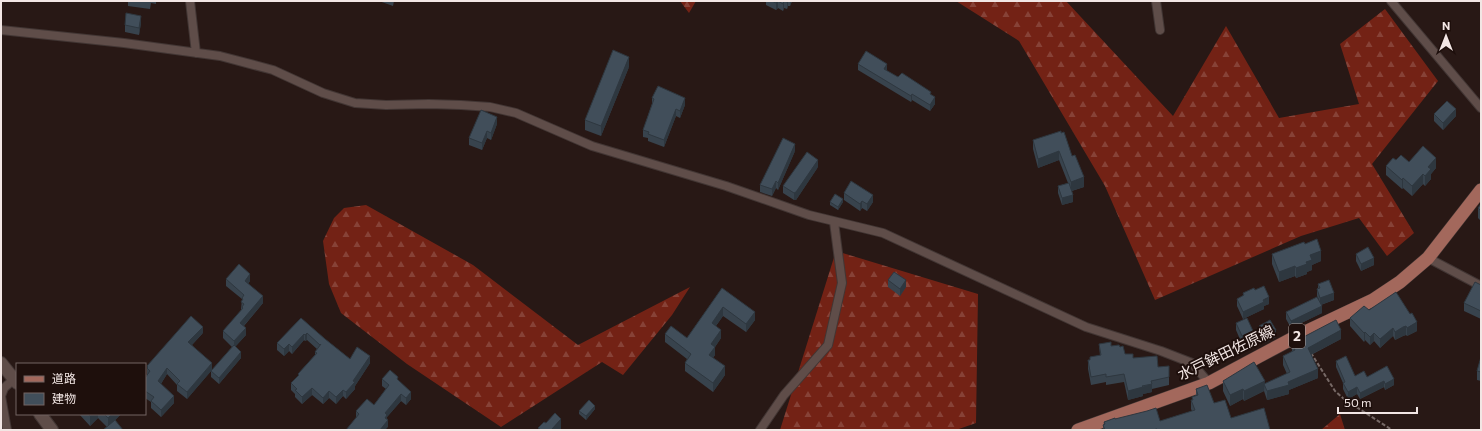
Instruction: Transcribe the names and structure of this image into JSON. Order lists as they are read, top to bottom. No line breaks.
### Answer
{"streets":{"main road":["2","水戸鉾田佐原線"]},"legend":["道路","建物"],"scale_bar":"50 m","north":"top"}
